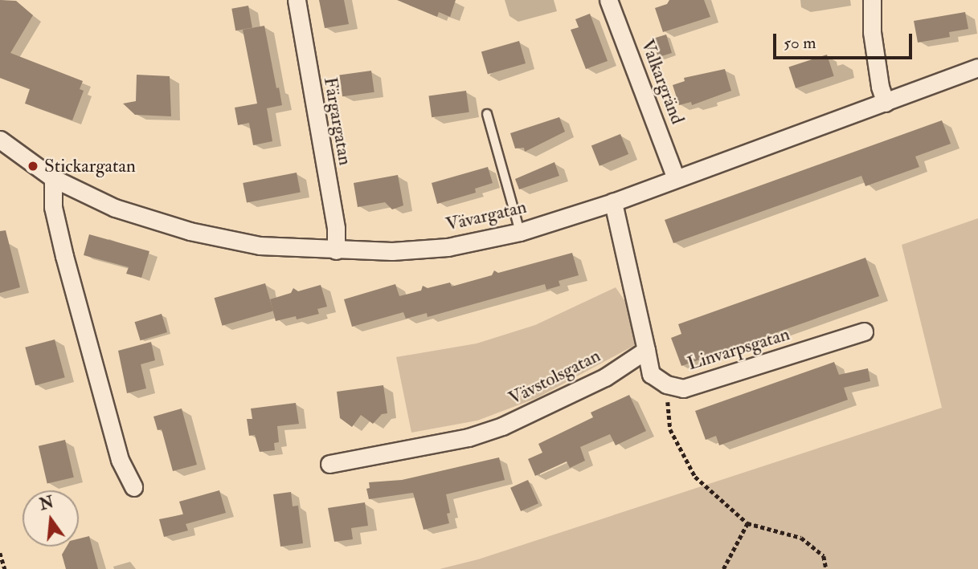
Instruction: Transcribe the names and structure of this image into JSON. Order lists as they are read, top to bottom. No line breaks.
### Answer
{"streets":{"street":["Valkargränd","Färgargatan","Vävargatan","Linvarpsgatan","Vävstolsgatan"]},"crossings":[["Valkargränd","Vävargatan"],["Färgargatan","Vävargatan"],["Linvarpsgatan","Vävstolsgatan"]],"places":["Stickargatan"],"scale_bar":"50 m","north":"top"}
